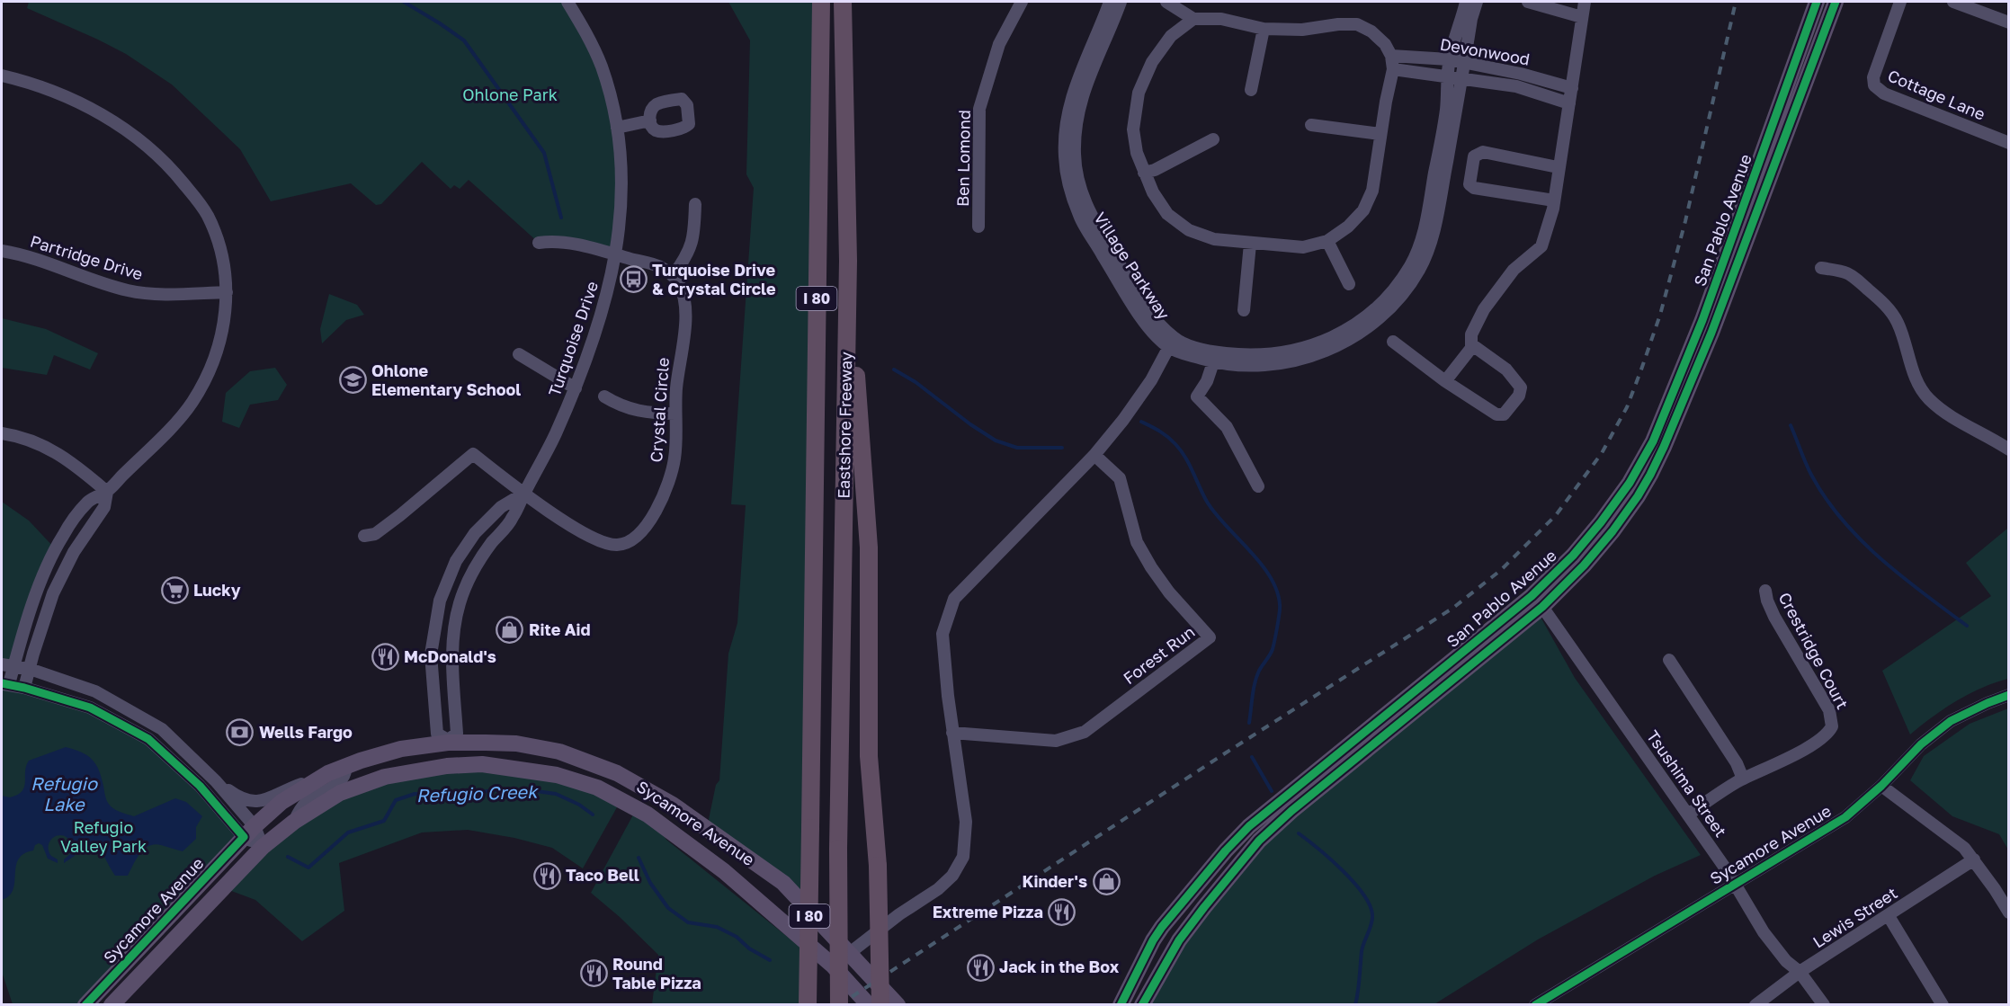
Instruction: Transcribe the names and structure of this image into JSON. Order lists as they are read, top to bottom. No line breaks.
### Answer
{"streets":{"highway":["I 80","Eastshore Freeway"],"main road":["San Pablo Avenue","Sycamore Avenue"],"street":["Devonwood","Cottage Lane","Ben Lomond","Partridge Drive","Village Parkway","Turquoise Drive","Crystal Circle","Crestridge Court","Forest Run","Tsushima Street","Lewis Street"]},"crossings":[["Devonwood","Village Parkway"],["San Pablo Avenue","Tsushima Street"],["Turquoise Drive","Crystal Circle"],["Turquoise Drive","Sycamore Avenue"],["Tsushima Street","Sycamore Avenue"],["Tsushima Street","Lewis Street"]],"water":["Refugio Lake","Refugio Creek"],"parks":["Ohlone Park","Refugio Valley Park"],"places":{"bus stop":["Turquoise Drive & Crystal Circle"],"school or university":["Ohlone Elementary School"],"supermarket":["Lucky"],"shop":["Rite Aid","Kinder's"],"restaurant":["McDonald's","Taco Bell","Extreme Pizza","Jack in the Box","Round Table Pizza"],"bank":["Wells Fargo"]}}
